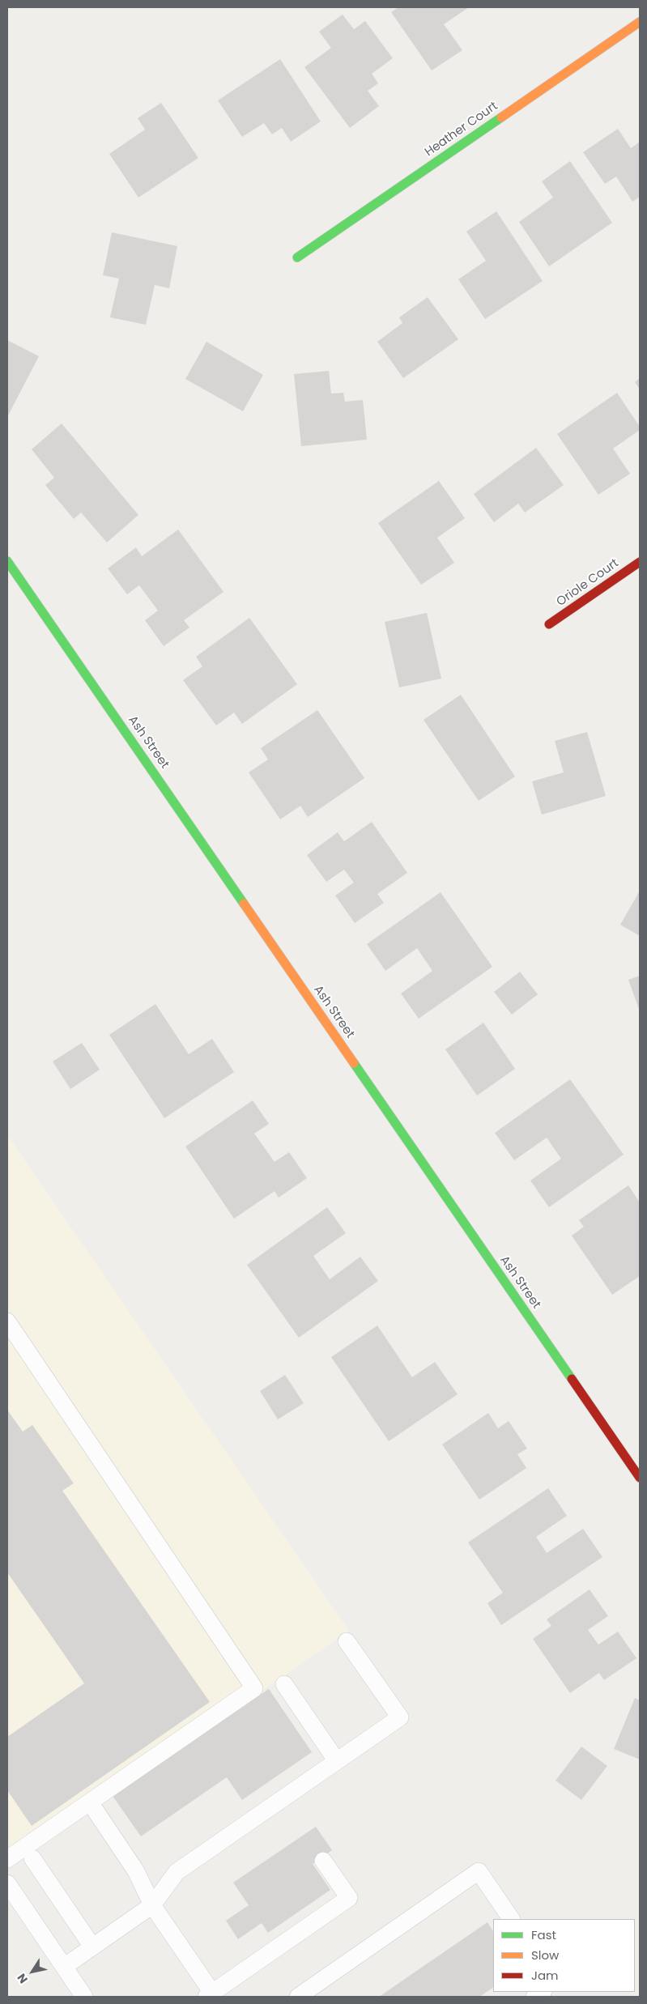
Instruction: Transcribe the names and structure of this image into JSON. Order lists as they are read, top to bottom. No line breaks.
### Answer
{"streets":{"street":["Heather Court","Oriole Court","Ash Street"]},"legend":["Fast","Slow","Jam"],"north":"bottom left"}
